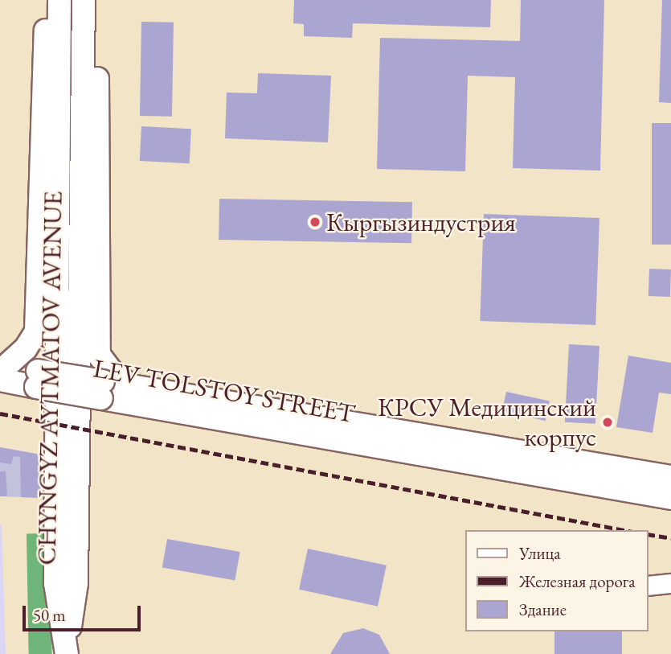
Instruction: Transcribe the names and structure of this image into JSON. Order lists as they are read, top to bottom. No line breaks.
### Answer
{"streets":{"main road":["CHYNGYZ AYTMATOV AVENUE","LEV TOLSTOY STREET"]},"places":["Кыргызиндустрия","КРСУ Медицинский корпус"],"legend":["Улица","Железная дорога","Здание"],"scale_bar":"50 m"}
